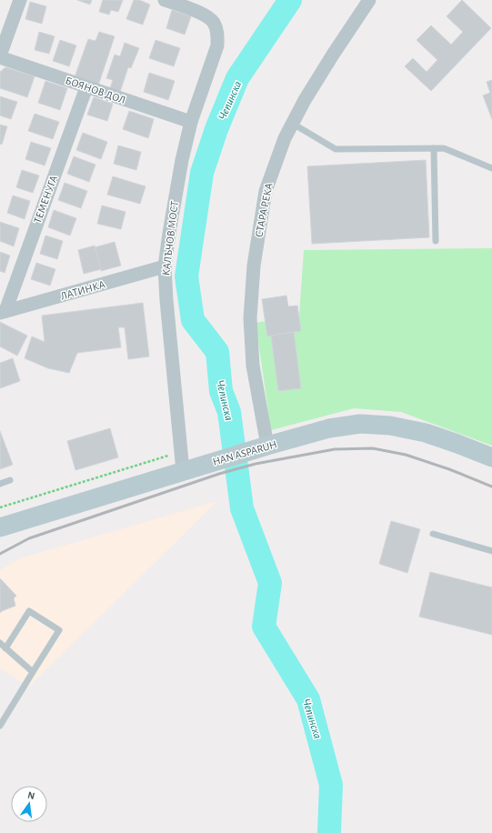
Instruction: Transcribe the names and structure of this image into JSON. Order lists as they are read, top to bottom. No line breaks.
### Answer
{"streets":{"main road":["HAN ASPARUH"],"street":["БОЯНОВ ДОЛ","ТЕМЕНУГА","СТАРА РЕКА","КАЛЪЧОВ МОСТ","ЛАТИНКА"]},"crossings":[["БОЯНОВ ДОЛ","ТЕМЕНУГА"],["БОЯНОВ ДОЛ","КАЛЪЧОВ МОСТ"],["ТЕМЕНУГА","ЛАТИНКА"],["СТАРА РЕКА","HAN ASPARUH"],["КАЛЪЧОВ МОСТ","ЛАТИНКА"],["КАЛЪЧОВ МОСТ","HAN ASPARUH"]],"water":["Чепинска"],"north":"top"}
